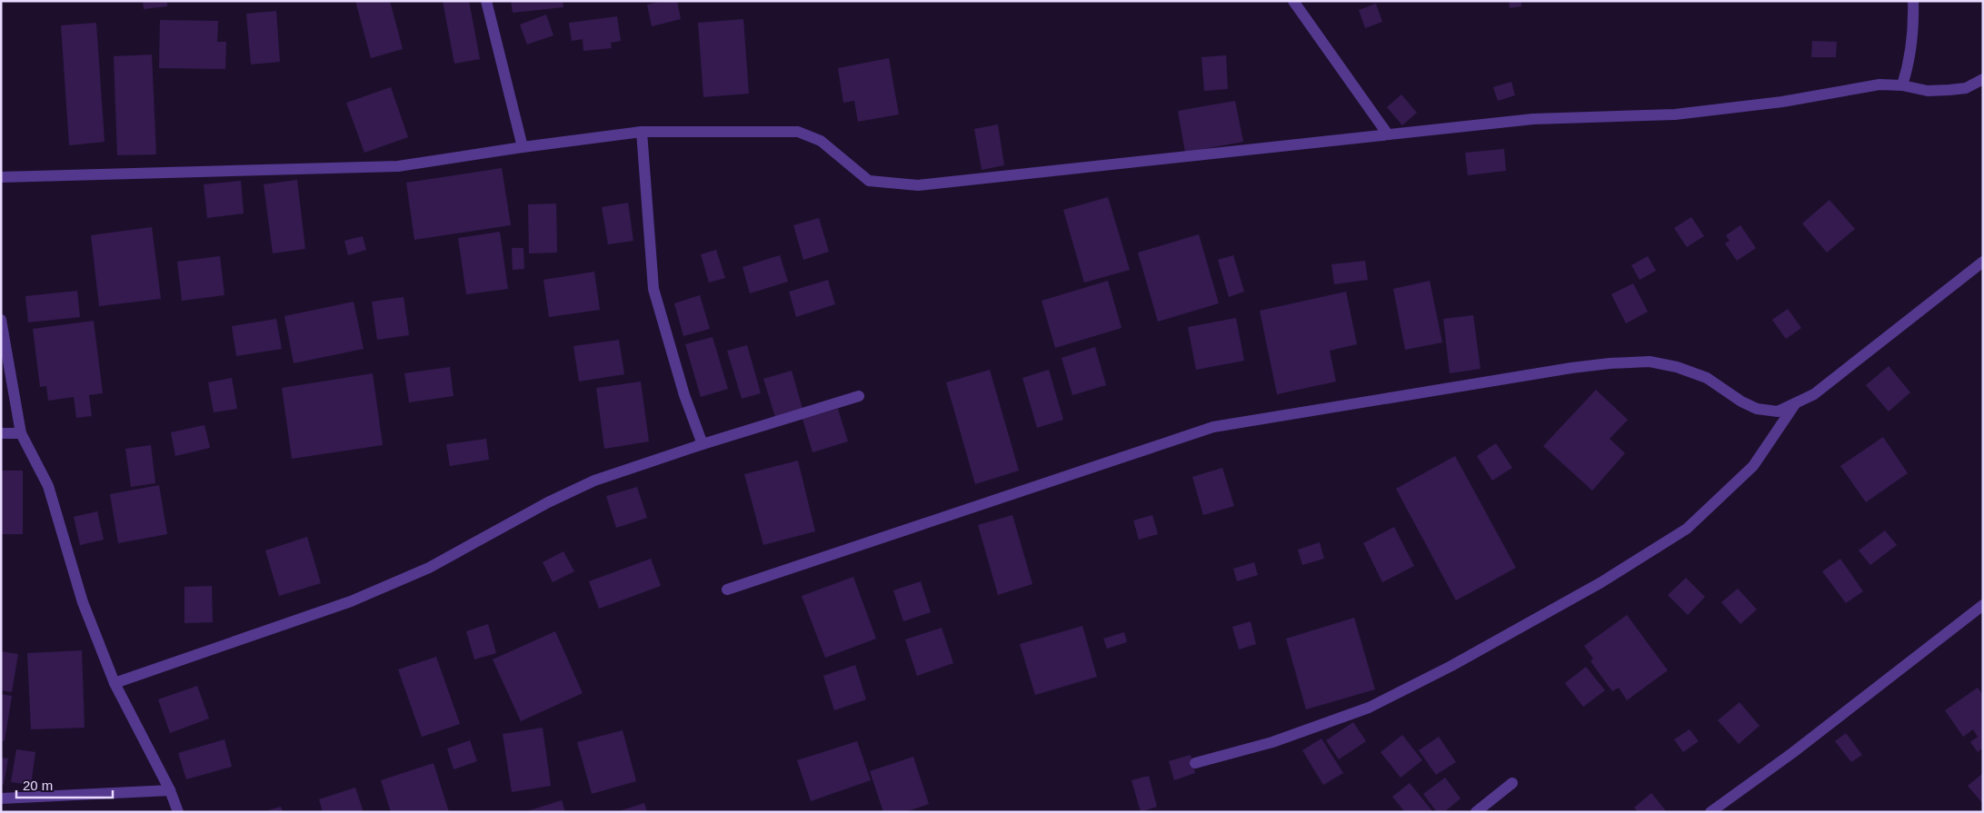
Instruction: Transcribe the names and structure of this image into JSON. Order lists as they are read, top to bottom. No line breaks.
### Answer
{"scale_bar":"20 m"}
